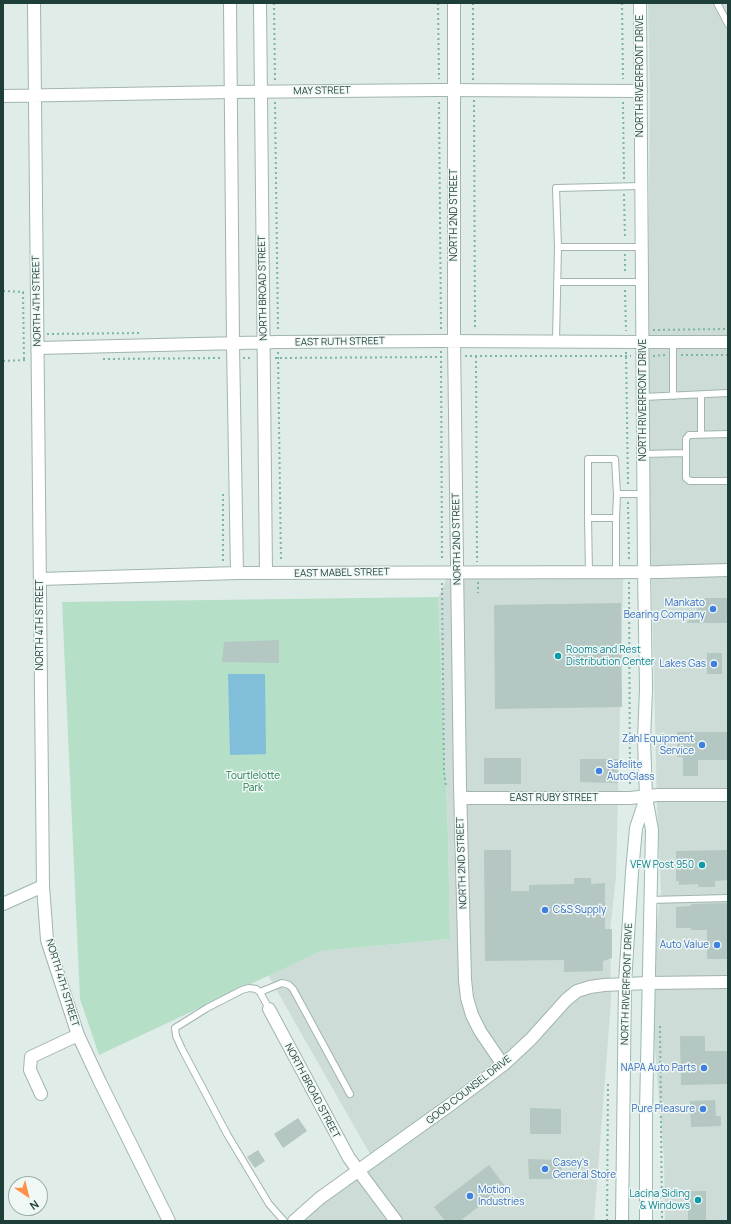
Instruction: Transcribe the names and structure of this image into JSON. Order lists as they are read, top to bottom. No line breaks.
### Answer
{"streets":{"street":["NORTH RIVERFRONT DRIVE","MAY STREET","NORTH 2ND STREET","NORTH BROAD STREET","NORTH 4TH STREET","EAST RUTH STREET","EAST MABEL STREET","EAST RUBY STREET","GOOD COUNSEL DRIVE"]},"crossings":[["NORTH RIVERFRONT DRIVE","MAY STREET"],["NORTH RIVERFRONT DRIVE","EAST RUTH STREET"],["NORTH RIVERFRONT DRIVE","EAST MABEL STREET"],["NORTH RIVERFRONT DRIVE","EAST RUBY STREET"],["NORTH RIVERFRONT DRIVE","GOOD COUNSEL DRIVE"],["MAY STREET","NORTH 2ND STREET"],["MAY STREET","NORTH BROAD STREET"],["MAY STREET","NORTH 4TH STREET"],["NORTH 2ND STREET","EAST RUTH STREET"],["NORTH 2ND STREET","EAST MABEL STREET"],["NORTH 2ND STREET","EAST RUBY STREET"],["NORTH 2ND STREET","GOOD COUNSEL DRIVE"],["NORTH BROAD STREET","EAST RUTH STREET"],["NORTH BROAD STREET","EAST MABEL STREET"],["NORTH BROAD STREET","GOOD COUNSEL DRIVE"],["NORTH 4TH STREET","EAST RUTH STREET"],["NORTH 4TH STREET","EAST MABEL STREET"]],"parks":["Tourtlelotte Park"],"places":["Mankato Bearing Company","Rooms and Rest Distribution Center","Lakes Gas","Zahl Equipment Service","Safelite AutoGlass","VFW Post 950","C&S Supply","Auto Value","NAPA Auto Parts","Pure Pleasure","Casey's General Store","Motion Industries","Lacina Siding & Windows"],"north":"bottom right"}
